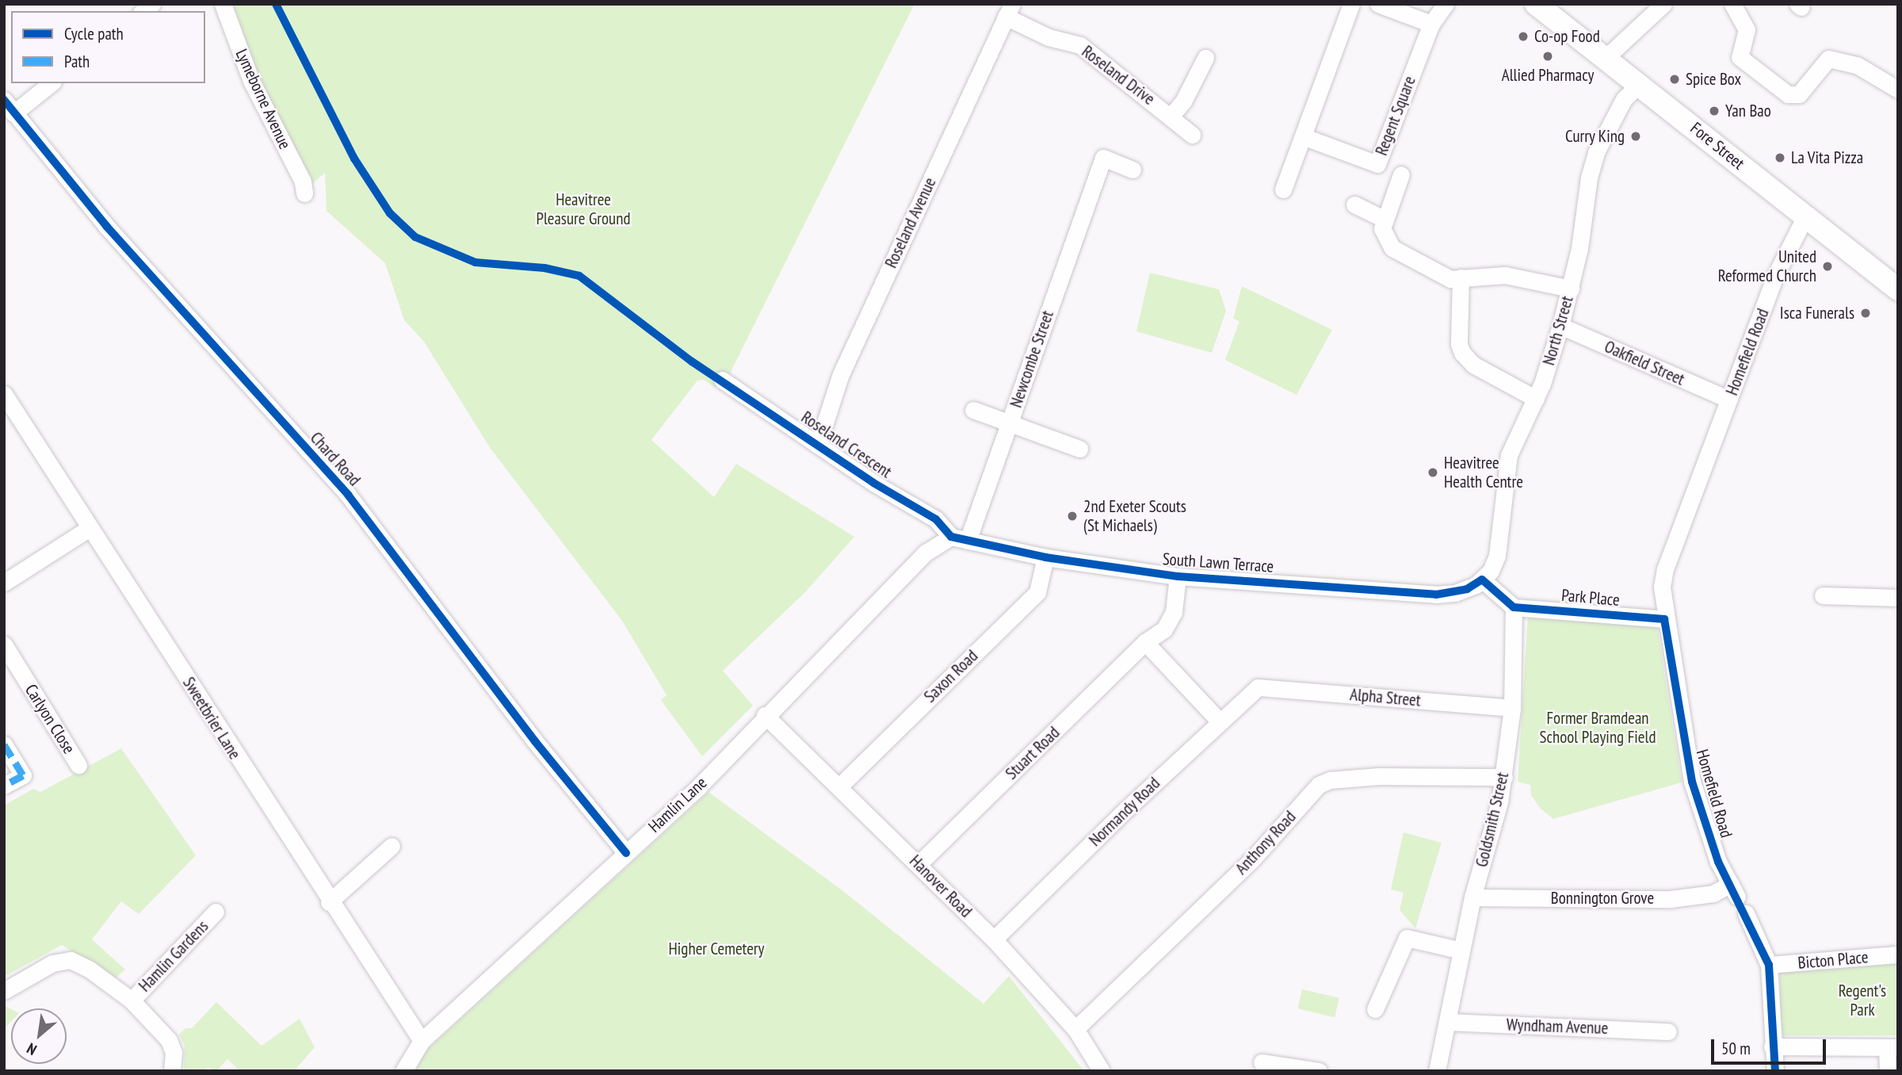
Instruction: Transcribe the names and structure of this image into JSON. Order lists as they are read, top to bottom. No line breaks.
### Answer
{"streets":{"main road":["Fore Street"],"street":["Roseland Drive","Lymeborne Avenue","Regent Square","Roseland Avenue","North Street","Homefield Road","Newcombe Street","Oakfield Street","Roseland Crescent","Chard Road","South Lawn Terrace","Park Place","Saxon Road","Alpha Street","Sweetbrier Lane","Carlyon Close","Stuart Road","Hamlin Lane","Normandy Road","Goldsmith Street","Anthony Road","Hanover Road","Bonnington Grove","Hamlin Gardens","Bicton Place","Wyndham Avenue"]},"crossings":[["Roseland Drive","Roseland Avenue"],["Fore Street","North Street"],["Fore Street","Homefield Road"],["Roseland Avenue","Roseland Crescent"],["North Street","Oakfield Street"],["North Street","South Lawn Terrace"],["Homefield Road","Oakfield Street"],["Homefield Road","Park Place"],["Homefield Road","Bonnington Grove"],["Newcombe Street","Roseland Crescent"],["Newcombe Street","South Lawn Terrace"],["Newcombe Street","Hamlin Lane"],["Roseland Crescent","South Lawn Terrace"],["Roseland Crescent","Hamlin Lane"],["Chard Road","Hamlin Lane"],["South Lawn Terrace","Saxon Road"],["South Lawn Terrace","Stuart Road"],["South Lawn Terrace","Hamlin Lane"],["Park Place","Goldsmith Street"],["Saxon Road","Hanover Road"],["Alpha Street","Normandy Road"],["Alpha Street","Goldsmith Street"],["Sweetbrier Lane","Hamlin Lane"],["Stuart Road","Hanover Road"],["Hamlin Lane","Hanover Road"],["Normandy Road","Hanover Road"],["Goldsmith Street","Anthony Road"],["Goldsmith Street","Bonnington Grove"],["Goldsmith Street","Wyndham Avenue"],["Anthony Road","Hanover Road"]],"parks":["Heavitree Pleasure Ground","Former Bramdean School Playing Field","Higher Cemetery","Regent's Park"],"places":["Co-op Food","Allied Pharmacy","Spice Box","Yan Bao","Curry King","La Vita Pizza","United Reformed Church","Isca Funerals","Heavitree Health Centre","2nd Exeter Scouts (St Michaels)"],"legend":["Cycle path","Path"],"scale_bar":"50 m","north":"bottom left"}
